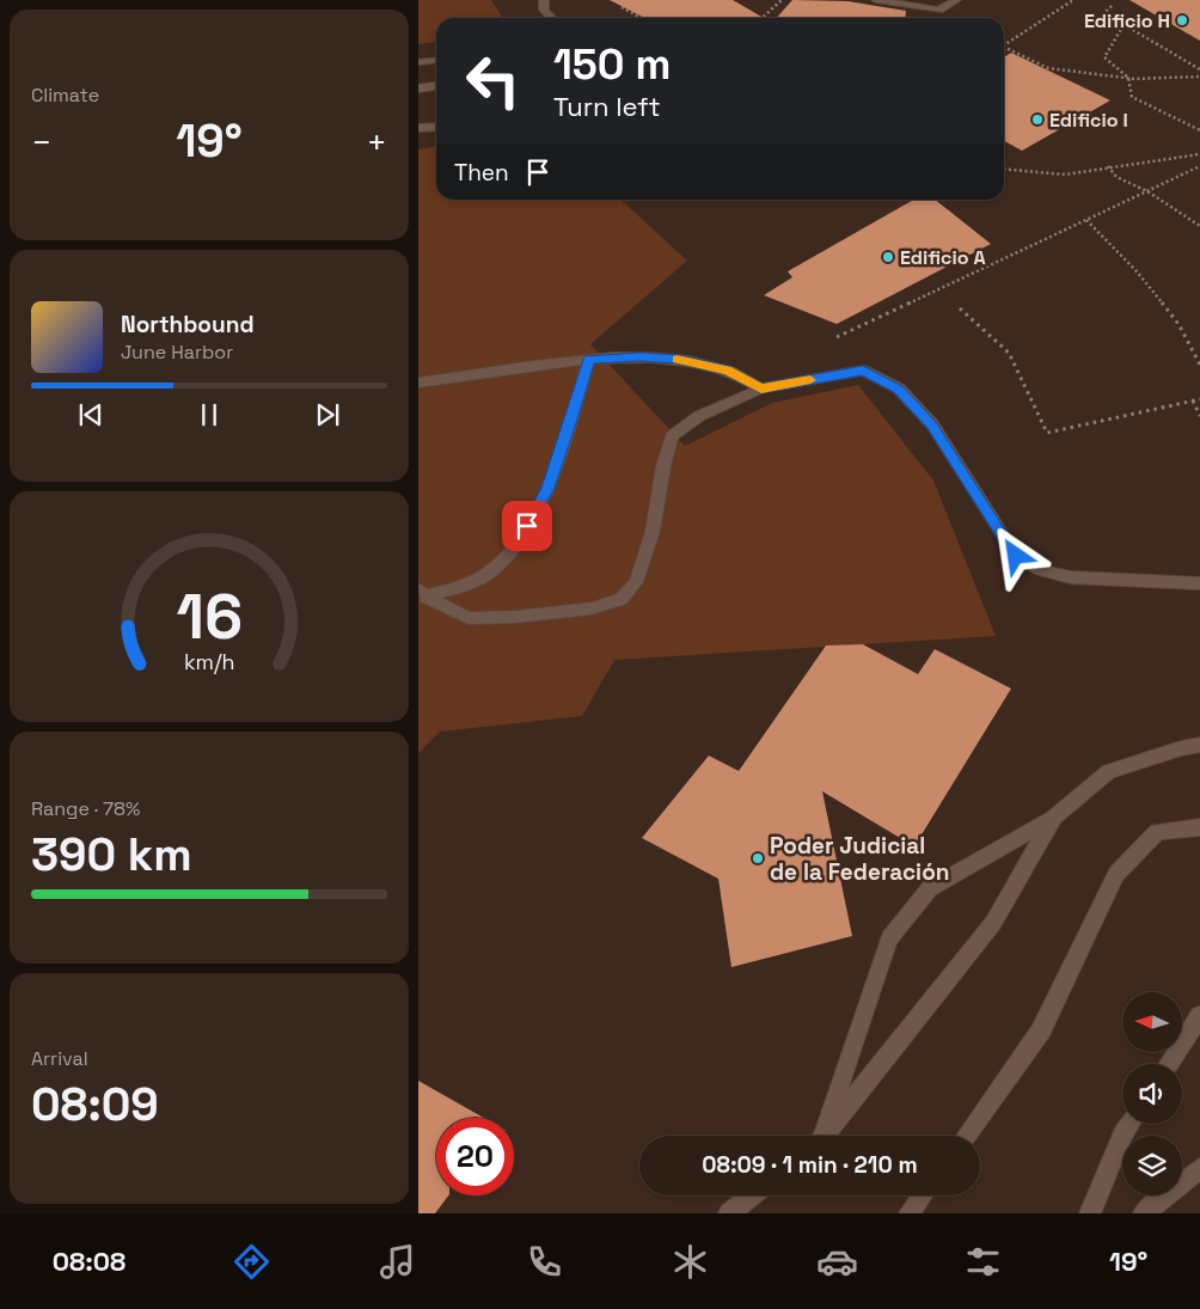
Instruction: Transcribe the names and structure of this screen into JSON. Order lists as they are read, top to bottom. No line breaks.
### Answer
{"places":["Edificio H","Edificio I","Edificio A","Poder Judicial de la Federación"],"north":"left","page":{"tile":["Climate",["Range · 78%","390 km"],["Arrival","08:09"]],"turn":["150 m","Turn left"],"heat":["−","19°","+"],"then":"Then","song":["Northbound","June Harbor"],"limit":"20","trip":"08:09 · 1 min · 210 m","tabs":["08:08","19°"],"gauge":["16","km/h"]}}
